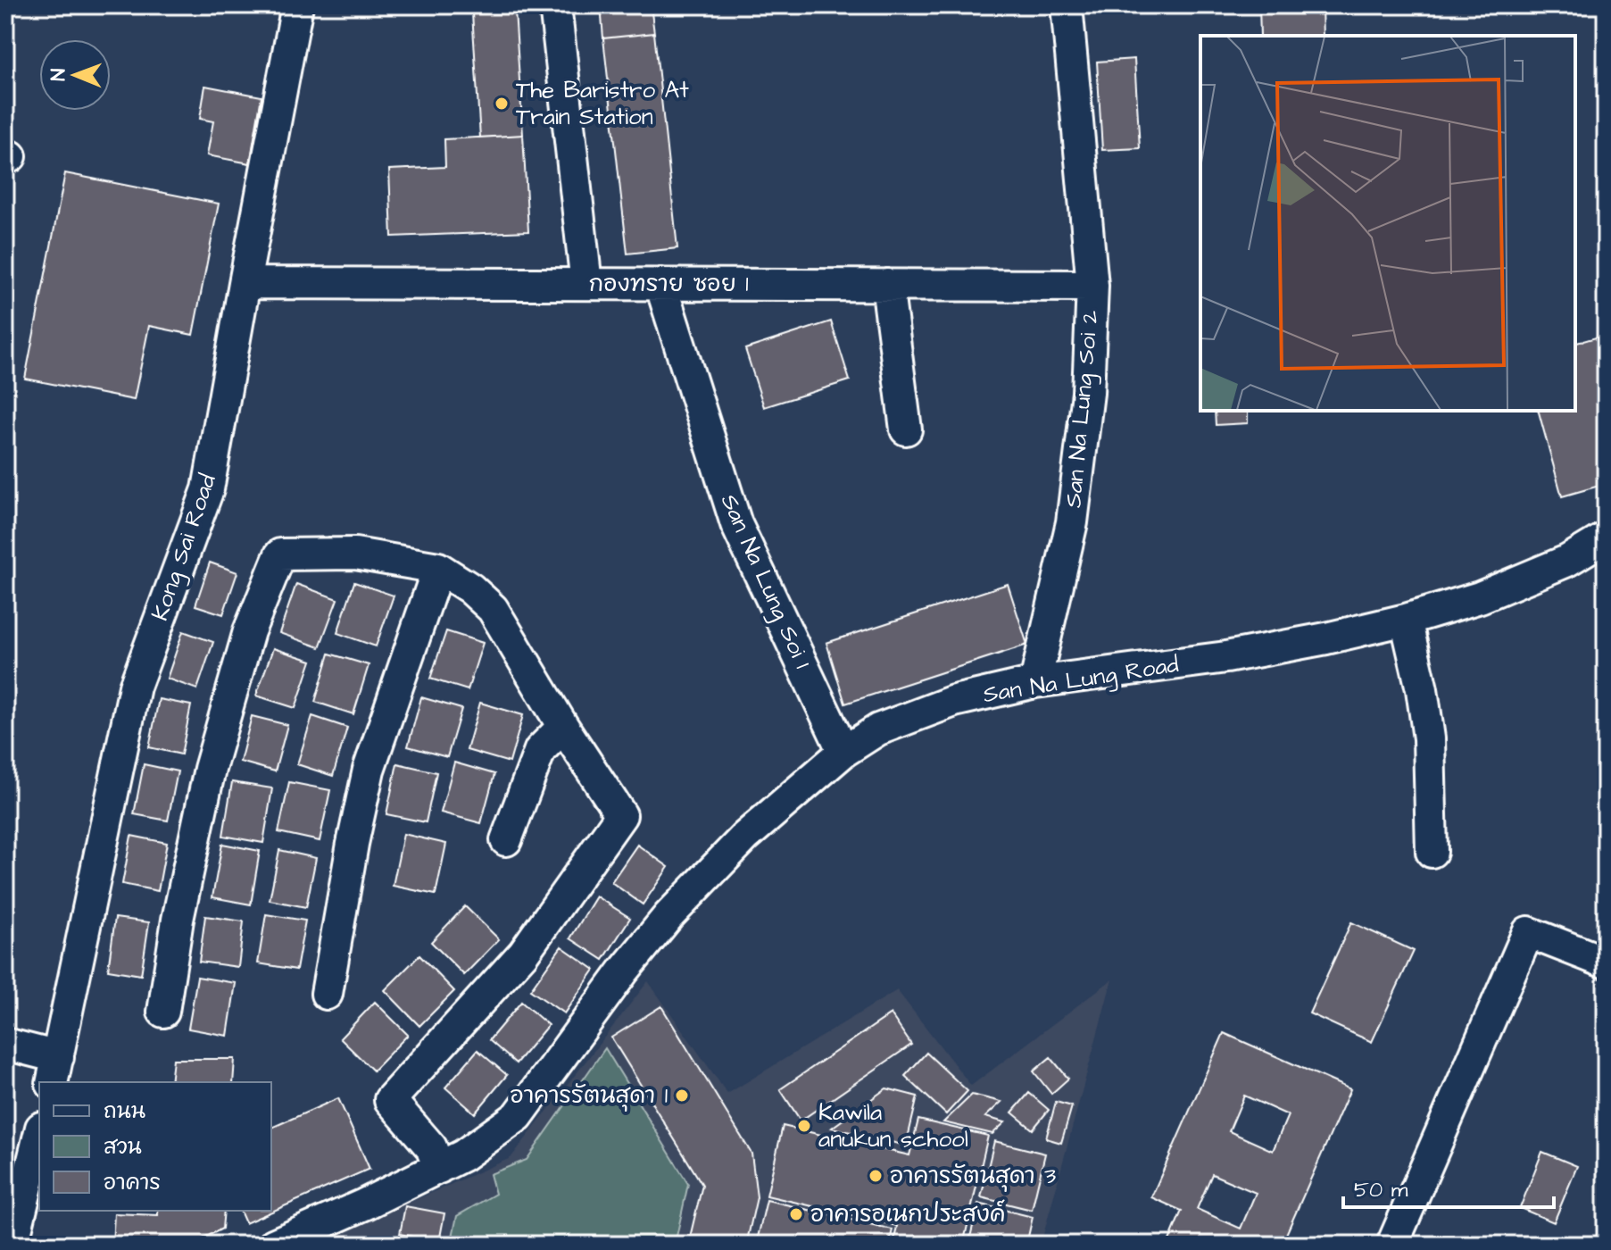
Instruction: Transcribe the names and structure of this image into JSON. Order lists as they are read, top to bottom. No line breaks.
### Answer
{"streets":{"street":["กองทราย ซอย 1","San Na Lung Soi 2","Kong Sai Road","San Na Lung Soi 1","San Na Lung Road"]},"crossings":[["กองทราย ซอย 1","San Na Lung Soi 2"],["กองทราย ซอย 1","Kong Sai Road"],["กองทราย ซอย 1","San Na Lung Soi 1"],["San Na Lung Soi 2","San Na Lung Road"],["San Na Lung Soi 1","San Na Lung Road"]],"places":["The Baristro At Train Station","อาคารรัตนสุดา 1","Kawila anukun school","อาคารรัตนสุดา 3","อาคารอเนกประสงค์"],"legend":["ถนน","สวน","อาคาร"],"scale_bar":"50 m","north":"left"}
